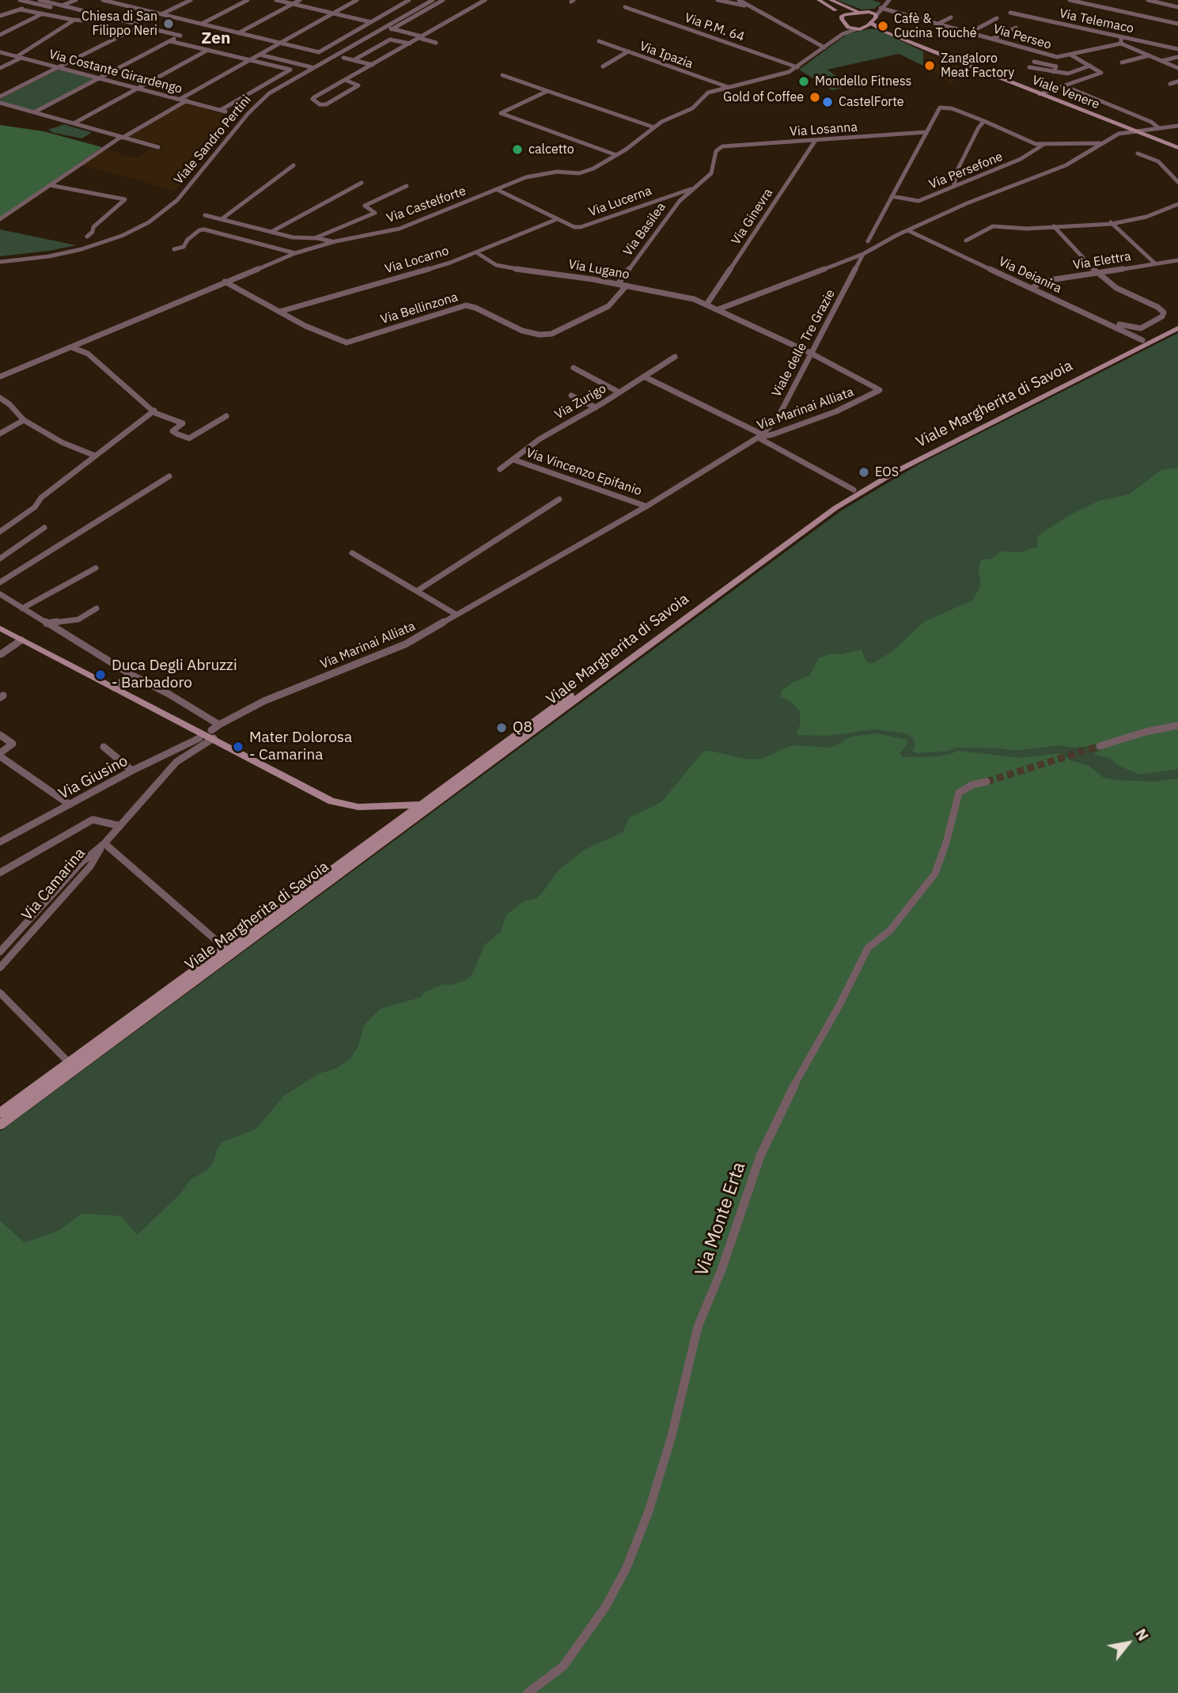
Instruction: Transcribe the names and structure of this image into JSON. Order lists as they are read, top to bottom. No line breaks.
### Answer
{"streets":{"street":["Via Telemaco","Via P.M. 64","Via Perseo","Via Ipazia","Via Costante Girardengo","Viale Venere","Via Losanna","Viale Sandro Pertini","Via Persefone","Via Lucerna","Via Castelforte","Via Ginevra","Via Basilea","Via Locarno","Via Elettra","Via Lugano","Via Deianira","Via Bellinzona","Viale delle Tre Grazie","Via Zurigo","Viale Margherita di Savoia","Via Marinai Alliata","Via Vincenzo Epifanio","Via Giusino","Via Camarina","Via Monte Erta"]},"crossings":[["Via P.M. 64","Via Castelforte"],["Via Ipazia","Via Castelforte"],["Via Losanna","Via Lucerna"],["Via Losanna","Via Ginevra"],["Via Losanna","Via Basilea"],["Via Lucerna","Via Castelforte"],["Via Lucerna","Via Basilea"],["Via Lucerna","Via Locarno"],["Via Castelforte","Via Bellinzona"],["Via Ginevra","Via Lugano"],["Via Basilea","Via Lugano"],["Via Basilea","Via Bellinzona"],["Via Locarno","Via Lugano"],["Via Locarno","Via Bellinzona"],["Via Elettra","Via Deianira"],["Via Lugano","Via Bellinzona"],["Via Lugano","Via Marinai Alliata"],["Via Deianira","Viale Margherita di Savoia"],["Viale delle Tre Grazie","Via Marinai Alliata"],["Via Zurigo","Via Vincenzo Epifanio"],["Via Marinai Alliata","Via Vincenzo Epifanio"]],"districts":["Zen"],"places":["Chiesa di San Filippo Neri","Cafè & Cucina Touché","Zangaloro Meat Factory","Mondello Fitness","Gold of Coffee","CastelForte","calcetto","EOS","Duca Degli Abruzzi - Barbadoro","Q8","Mater Dolorosa - Camarina"],"north":"top right"}
